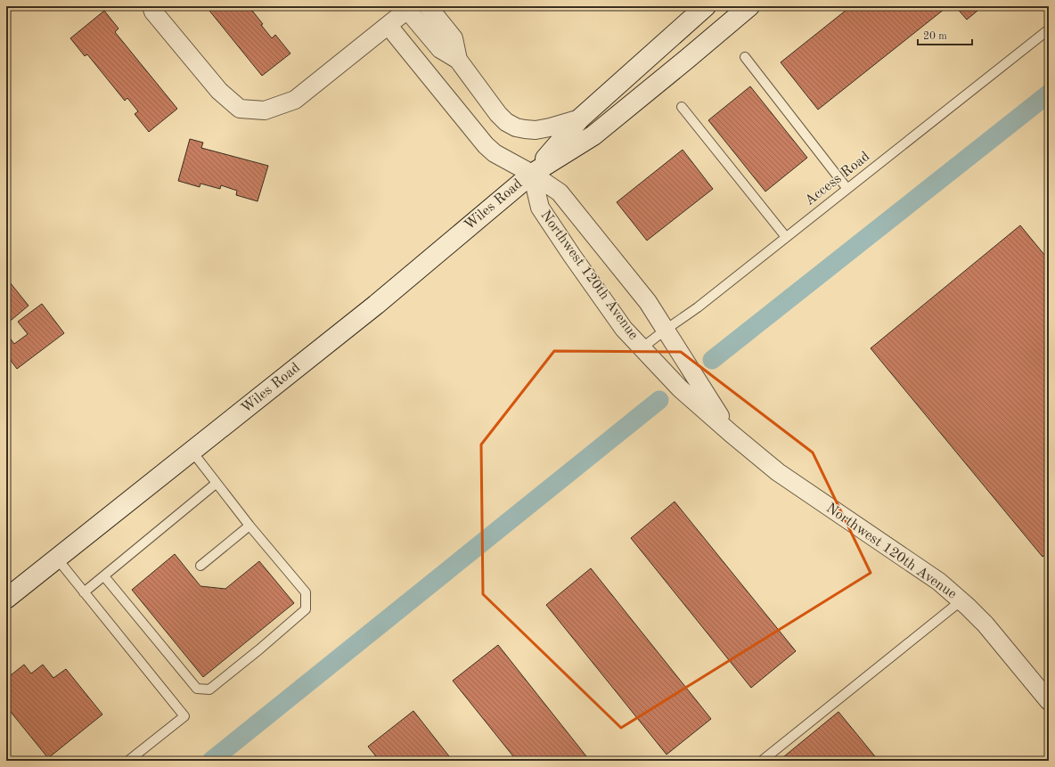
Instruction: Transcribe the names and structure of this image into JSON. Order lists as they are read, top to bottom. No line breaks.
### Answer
{"streets":{"street":["Wiles Road","Northwest 120th Avenue"],"lane":["Access Road"]},"crossings":[["Access Road","Northwest 120th Avenue"],["Wiles Road","Northwest 120th Avenue"]],"scale_bar":"20 m"}
